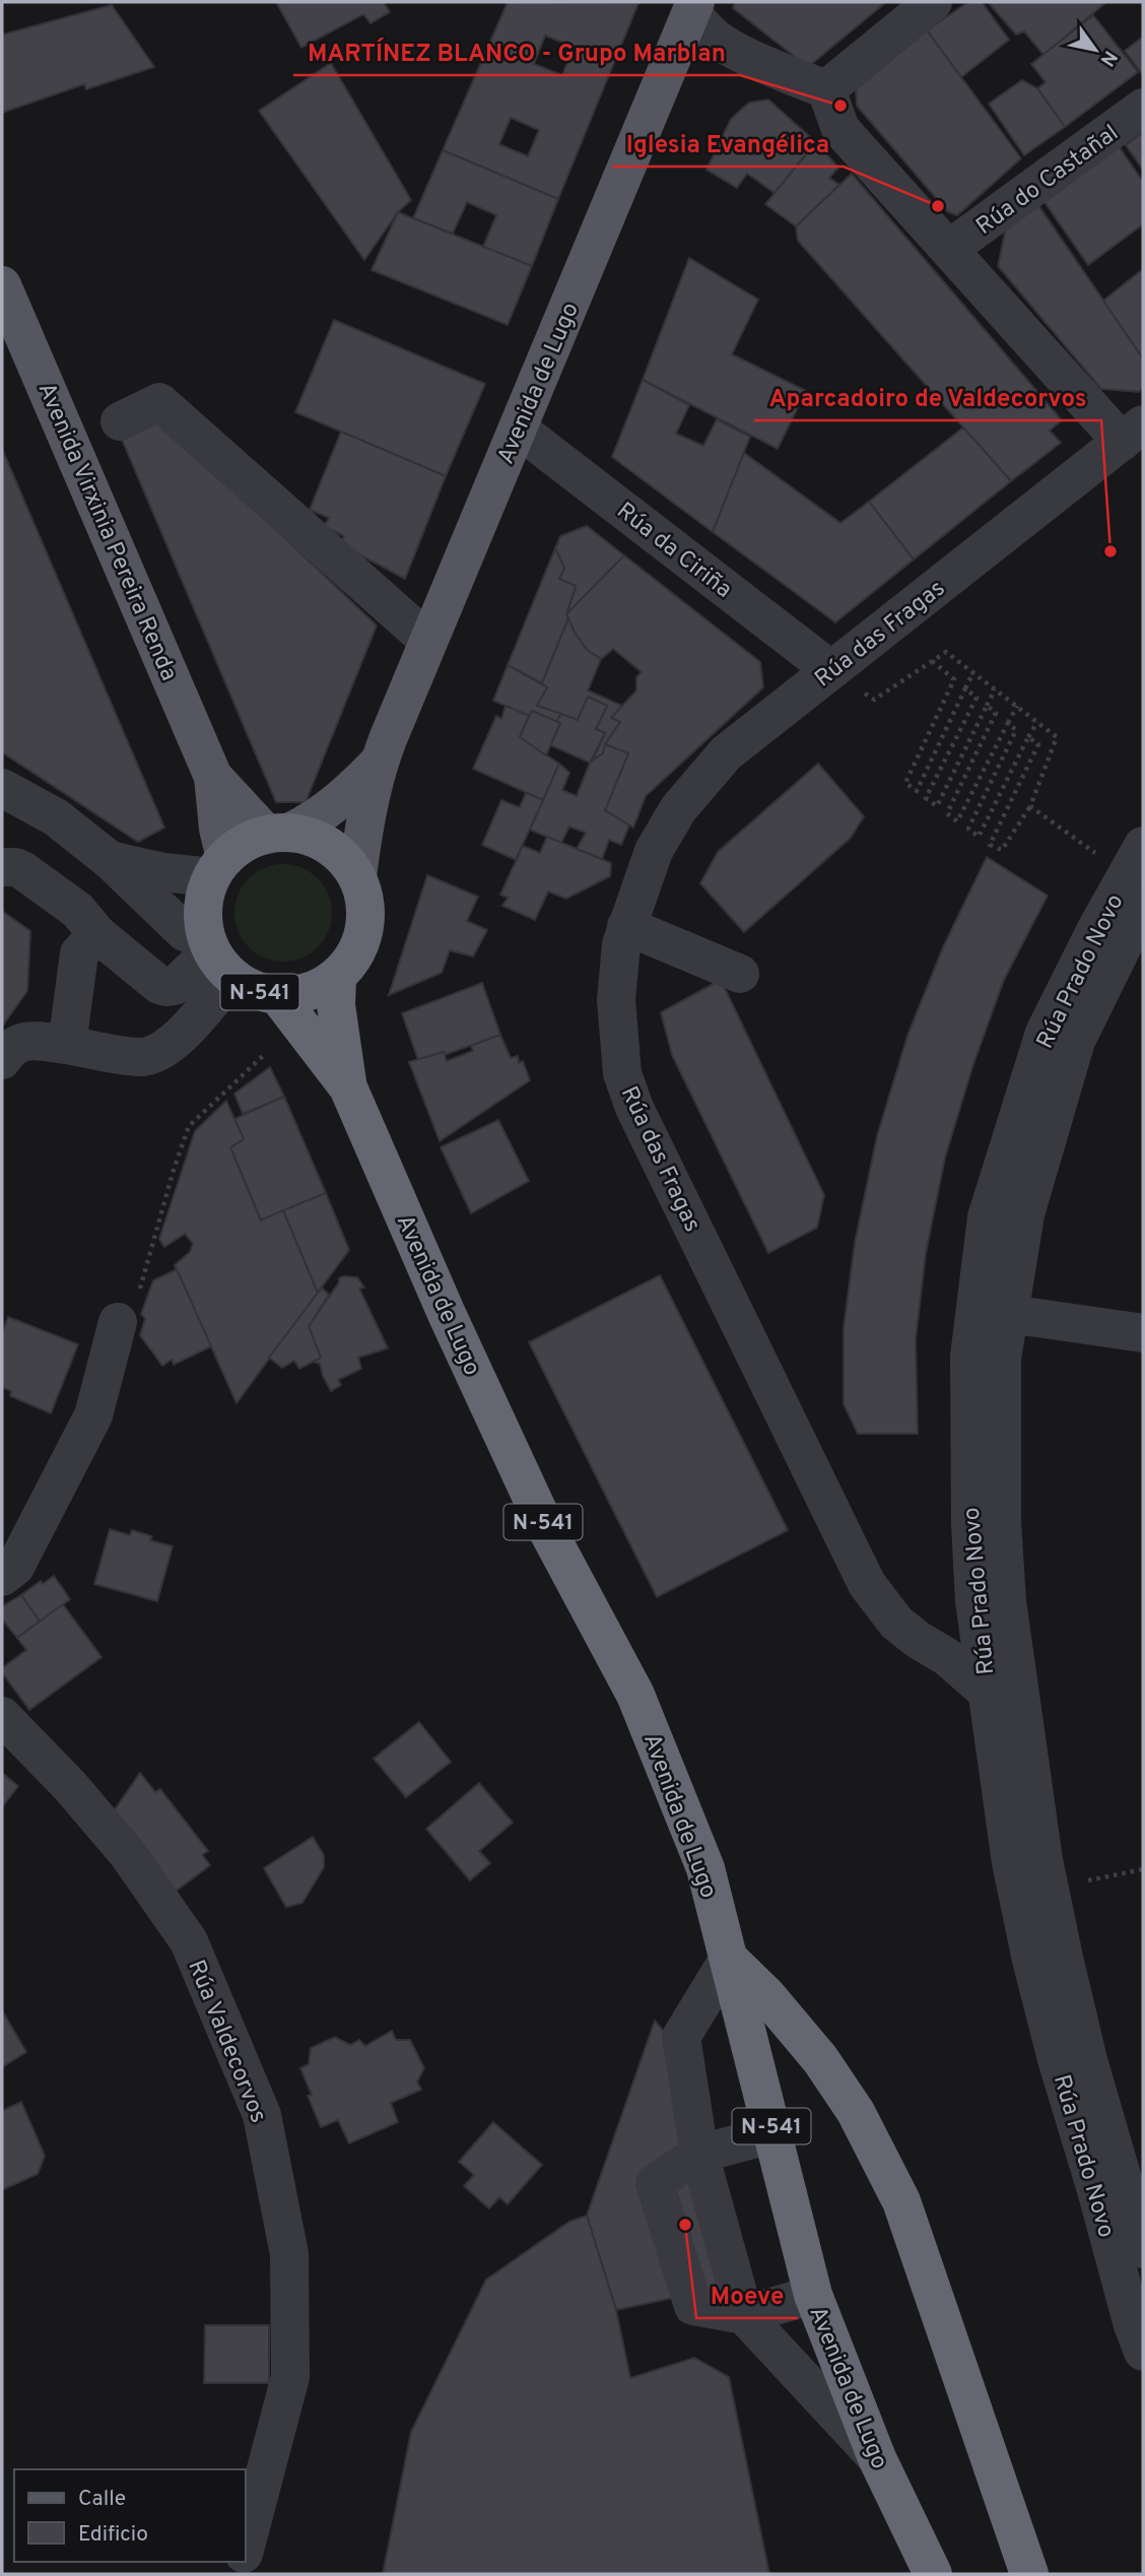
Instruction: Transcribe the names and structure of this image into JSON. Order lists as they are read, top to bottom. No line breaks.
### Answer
{"streets":{"highway":["Avenida de Lugo","N-541"],"main road":["Avenida Virxinia Pereira Renda"],"street":["Rúa do Castañal","Rúa da Ciriña","Rúa das Fragas","Rúa Prado Novo","Rúa Valdecorvos"]},"crossings":[["Avenida de Lugo","Avenida Virxinia Pereira Renda"],["Avenida de Lugo","Rúa da Ciriña"],["Avenida de Lugo","N-541"],["Avenida Virxinia Pereira Renda","N-541"],["Rúa da Ciriña","Rúa das Fragas"],["Rúa das Fragas","Rúa Prado Novo"]],"places":["MARTÍNEZ BLANCO - Grupo Marblan","Iglesia Evangélica","Aparcadoiro de Valdecorvos","Moeve"],"legend":["Calle","Edificio"],"north":"bottom right"}
